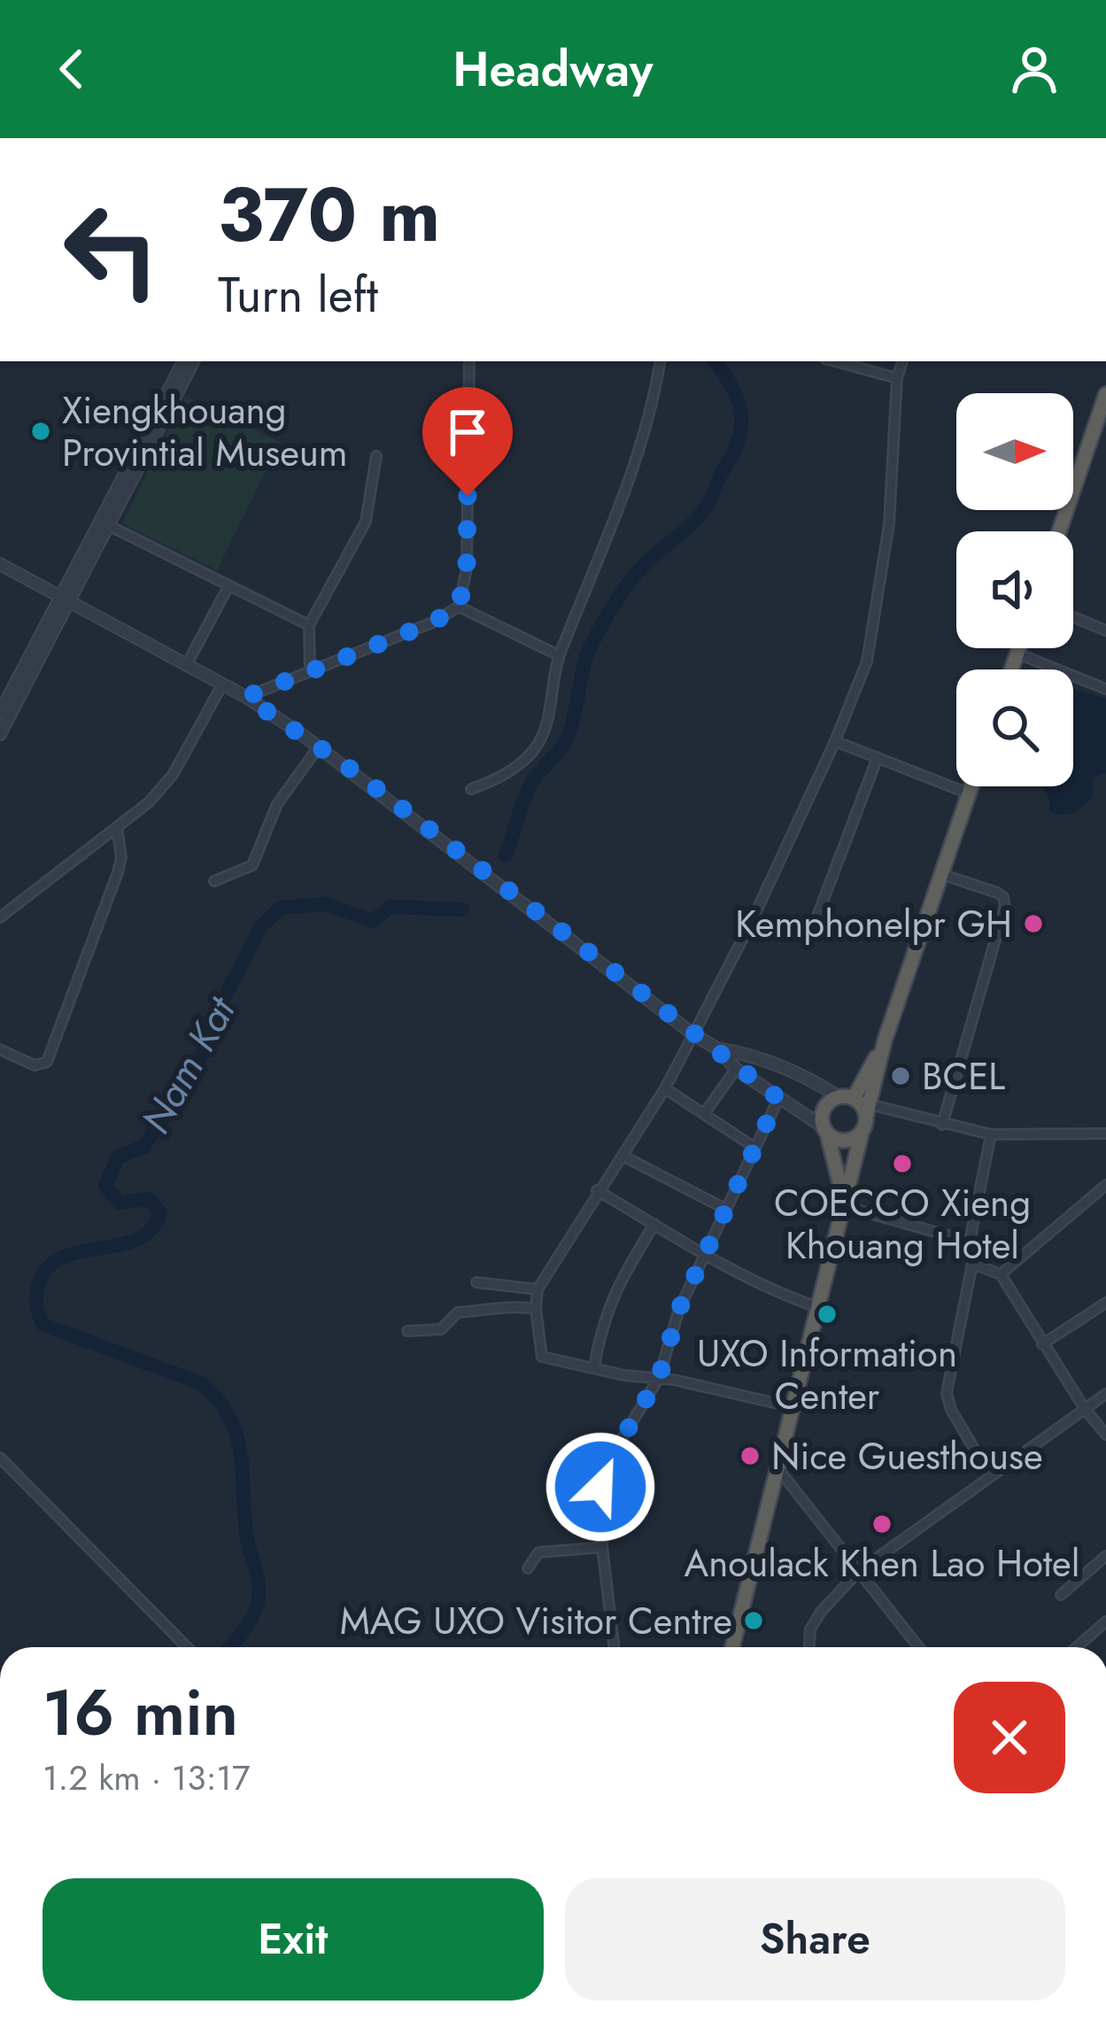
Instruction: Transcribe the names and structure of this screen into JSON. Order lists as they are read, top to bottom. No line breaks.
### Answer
{"water":["Nam Kat"],"places":["Xiengkhouang Provintial Museum","Kemphonelpr GH","BCEL","COECCO Xieng Khouang Hotel","UXO Information Center","Nice Guesthouse","Anoulack Khen Lao Hotel","MAG UXO Visitor Centre"],"north":"right","page":{"header":"Headway","turn":["370 m","Turn left"],"heading":["16 min","1.2 km · 13:17"],"buttons":["Exit","Share"]}}
